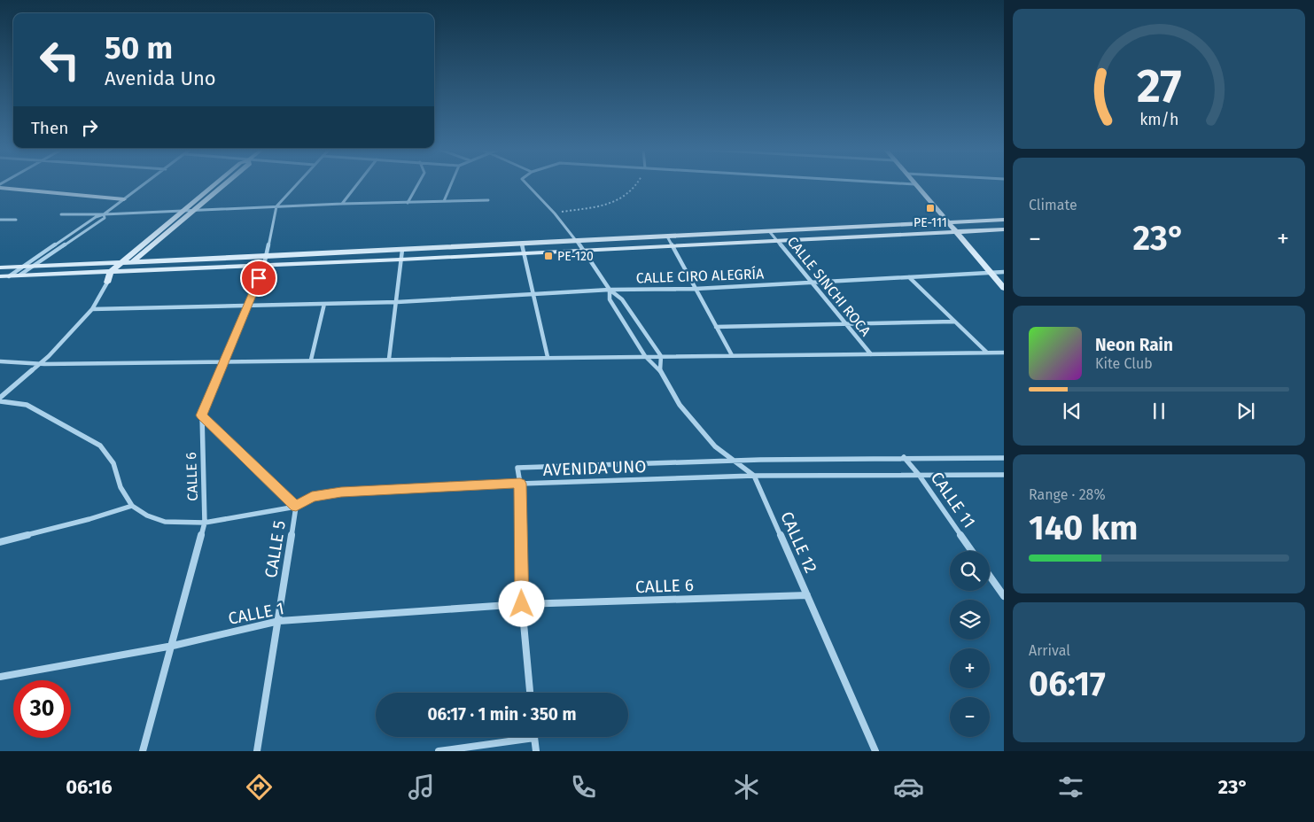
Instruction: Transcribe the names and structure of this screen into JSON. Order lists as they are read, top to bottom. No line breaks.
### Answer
{"streets":{"street":["CALLE CIRO ALEGRÍA","CALLE SINCHI ROCA","AVENIDA UNO","CALLE 6","CALLE 11","CALLE 12","CALLE 5","CALLE 1"]},"crossings":[["CALLE CIRO ALEGRÍA","CALLE SINCHI ROCA"],["CALLE CIRO ALEGRÍA","CALLE 6"],["AVENIDA UNO","CALLE 6"],["AVENIDA UNO","CALLE 11"],["AVENIDA UNO","CALLE 12"],["AVENIDA UNO","CALLE 5"],["CALLE 6","CALLE 12"],["CALLE 6","CALLE 5"],["CALLE 6","CALLE 1"],["CALLE 5","CALLE 1"]],"places":{"transit":["PE-111","PE-120"]},"page":{"turn":["50 m","Avenida Uno"],"then":"Then","tile":["Climate",["Range · 28%","140 km"],["Arrival","06:17"]],"heat":["−","23°","+"],"song":["Neon Rain","Kite Club"],"map_buttons":["+","−"],"limit":"30","trip":"06:17 · 1 min · 350 m","tabs":["06:16","23°"],"gauge":["27","km/h"]}}
